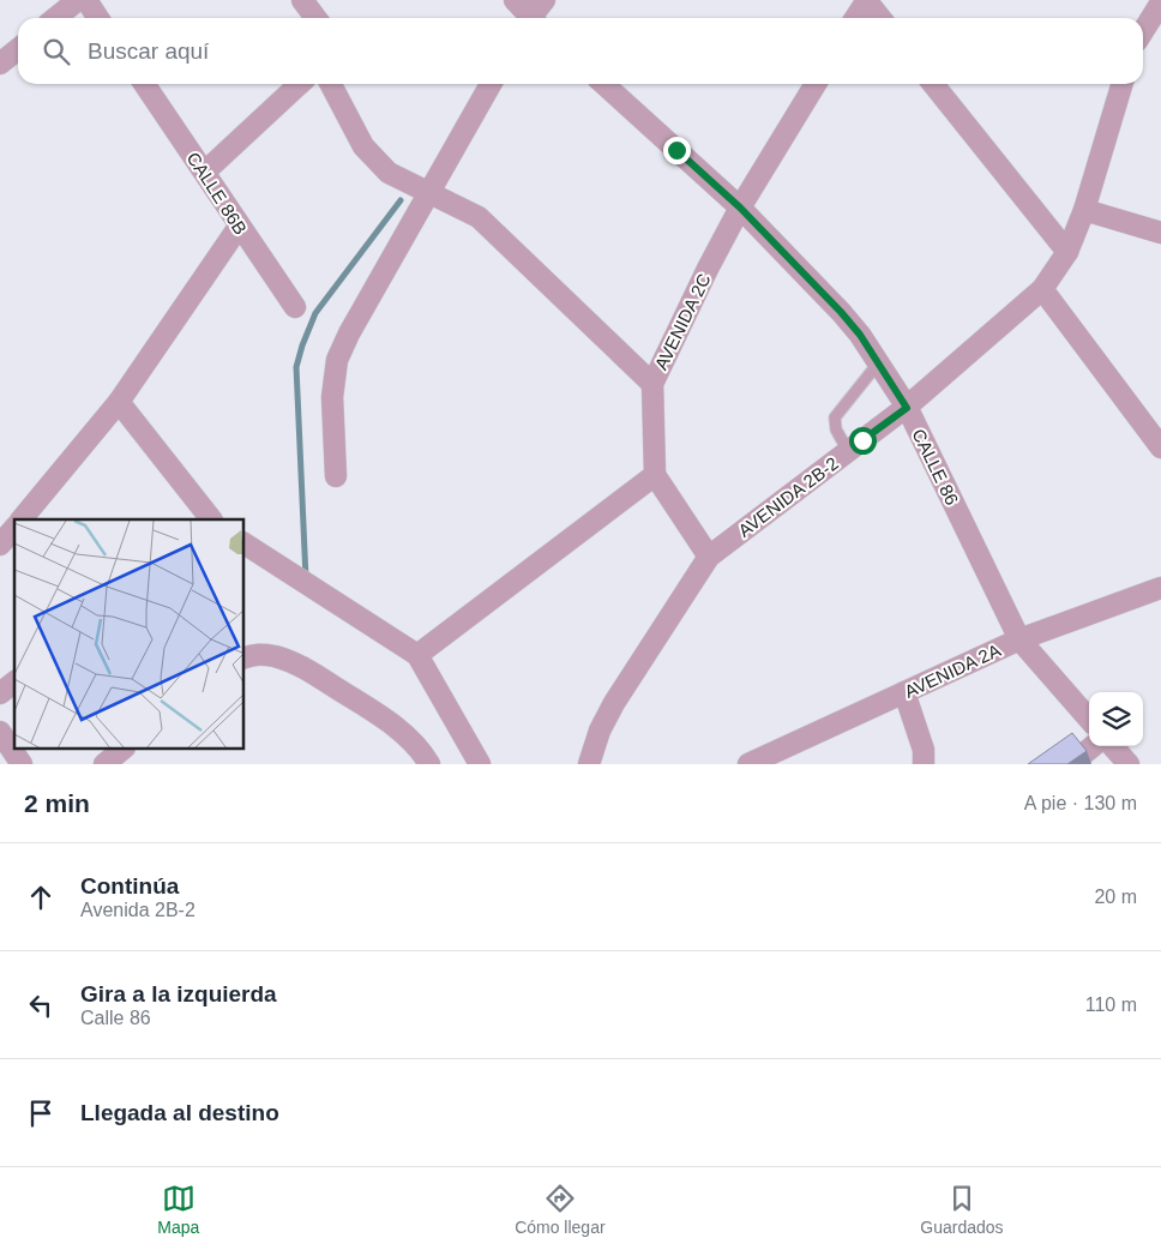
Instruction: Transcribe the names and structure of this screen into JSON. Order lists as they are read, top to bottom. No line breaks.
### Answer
{"streets":{"street":["CALLE 86B","AVENIDA 2C","CALLE 86","AVENIDA 2B-2","AVENIDA 2A"]},"crossings":[["AVENIDA 2C","CALLE 86"],["CALLE 86","AVENIDA 2B-2"],["CALLE 86","AVENIDA 2A"]],"page":{"search":"Buscar aquí","heading":["2 min","A pie · 130 m"],"list":[["Continúa","Avenida 2B-2","20 m"],["Gira a la izquierda","Calle 86","110 m"],"Llegada al destino"],"nav":["Mapa","Cómo llegar","Guardados"]}}
